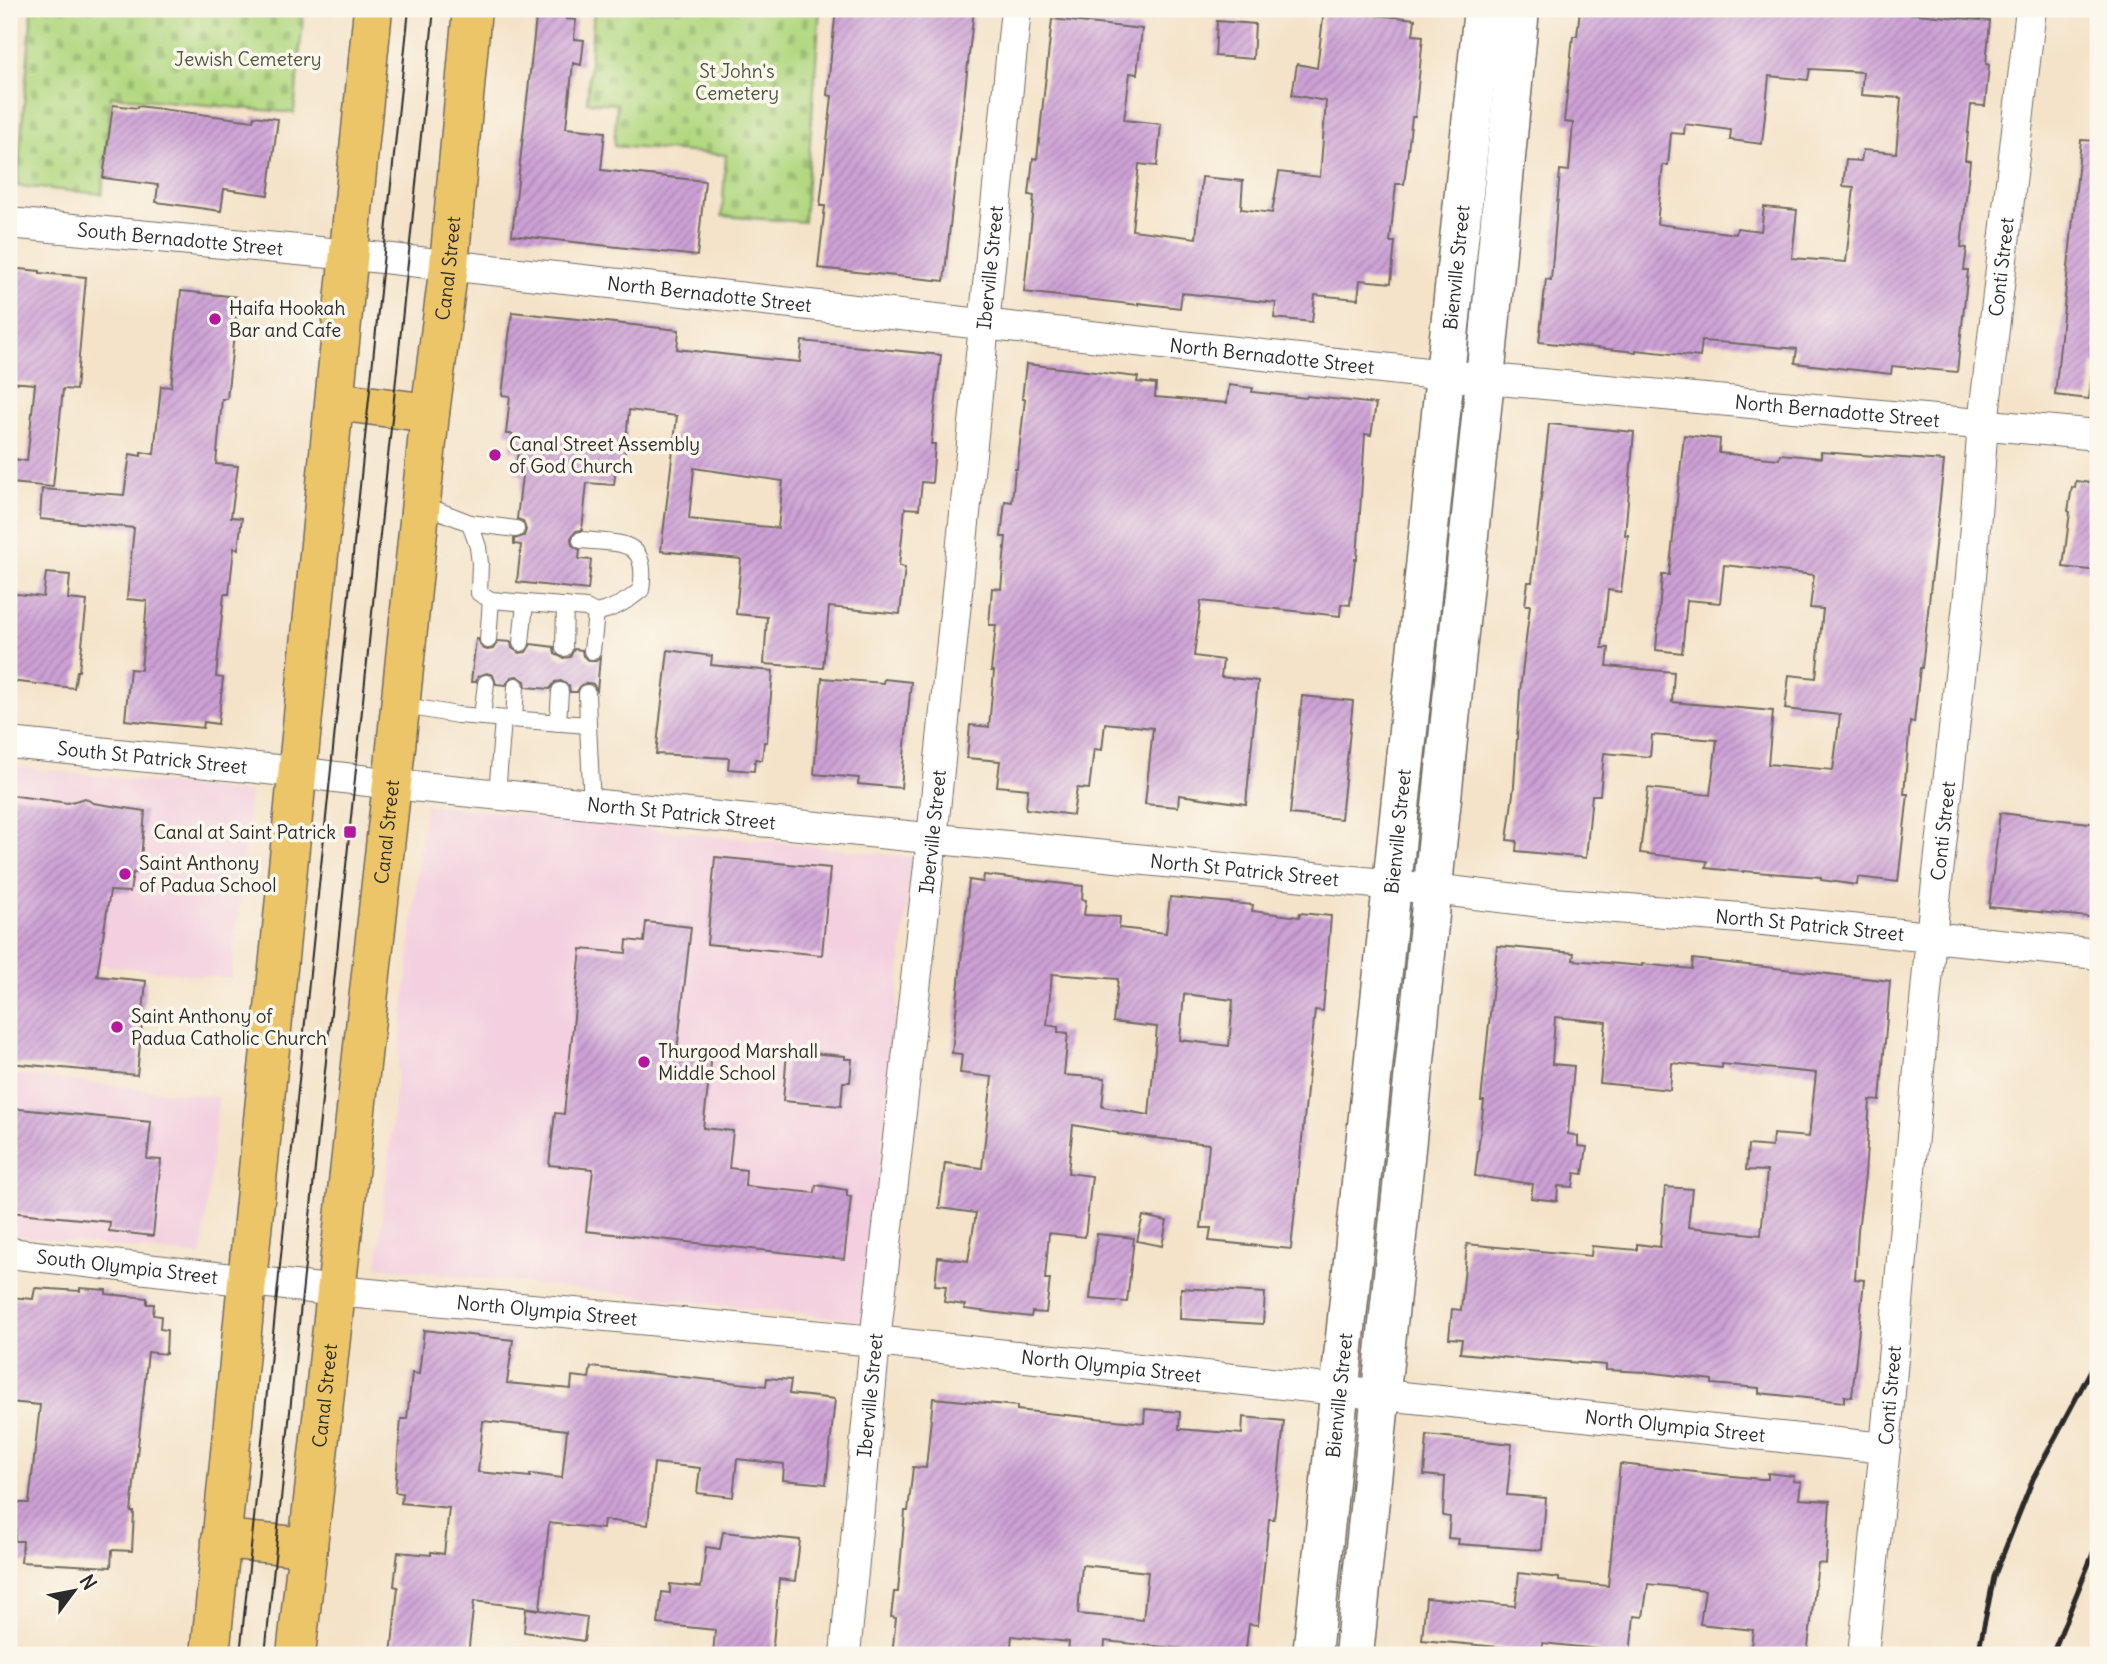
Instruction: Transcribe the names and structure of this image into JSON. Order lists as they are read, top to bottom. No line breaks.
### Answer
{"streets":{"main road":["Canal Street"],"street":["South Bernadotte Street","Iberville Street","Bienville Street","Conti Street","North Bernadotte Street","South St Patrick Street","North St Patrick Street","South Olympia Street","North Olympia Street"]},"crossings":[["South Bernadotte Street","Canal Street"],["South Bernadotte Street","North Bernadotte Street"],["Iberville Street","North Bernadotte Street"],["Iberville Street","North St Patrick Street"],["Iberville Street","North Olympia Street"],["Bienville Street","North Bernadotte Street"],["Bienville Street","North St Patrick Street"],["Bienville Street","North Olympia Street"],["Conti Street","North Bernadotte Street"],["Conti Street","North St Patrick Street"],["Conti Street","North Olympia Street"],["Canal Street","North Bernadotte Street"],["Canal Street","South St Patrick Street"],["Canal Street","North St Patrick Street"],["Canal Street","South Olympia Street"],["Canal Street","North Olympia Street"],["South St Patrick Street","North St Patrick Street"],["South Olympia Street","North Olympia Street"]],"parks":["Jewish Cemetery","St John's Cemetery"],"places":{"other":["Haifa Hookah Bar and Cafe","Canal Street Assembly of God Church","Saint Anthony of Padua School","Saint Anthony of Padua Catholic Church","Thurgood Marshall Middle School"],"transit":["Canal at Saint Patrick"]},"north":"top right"}
